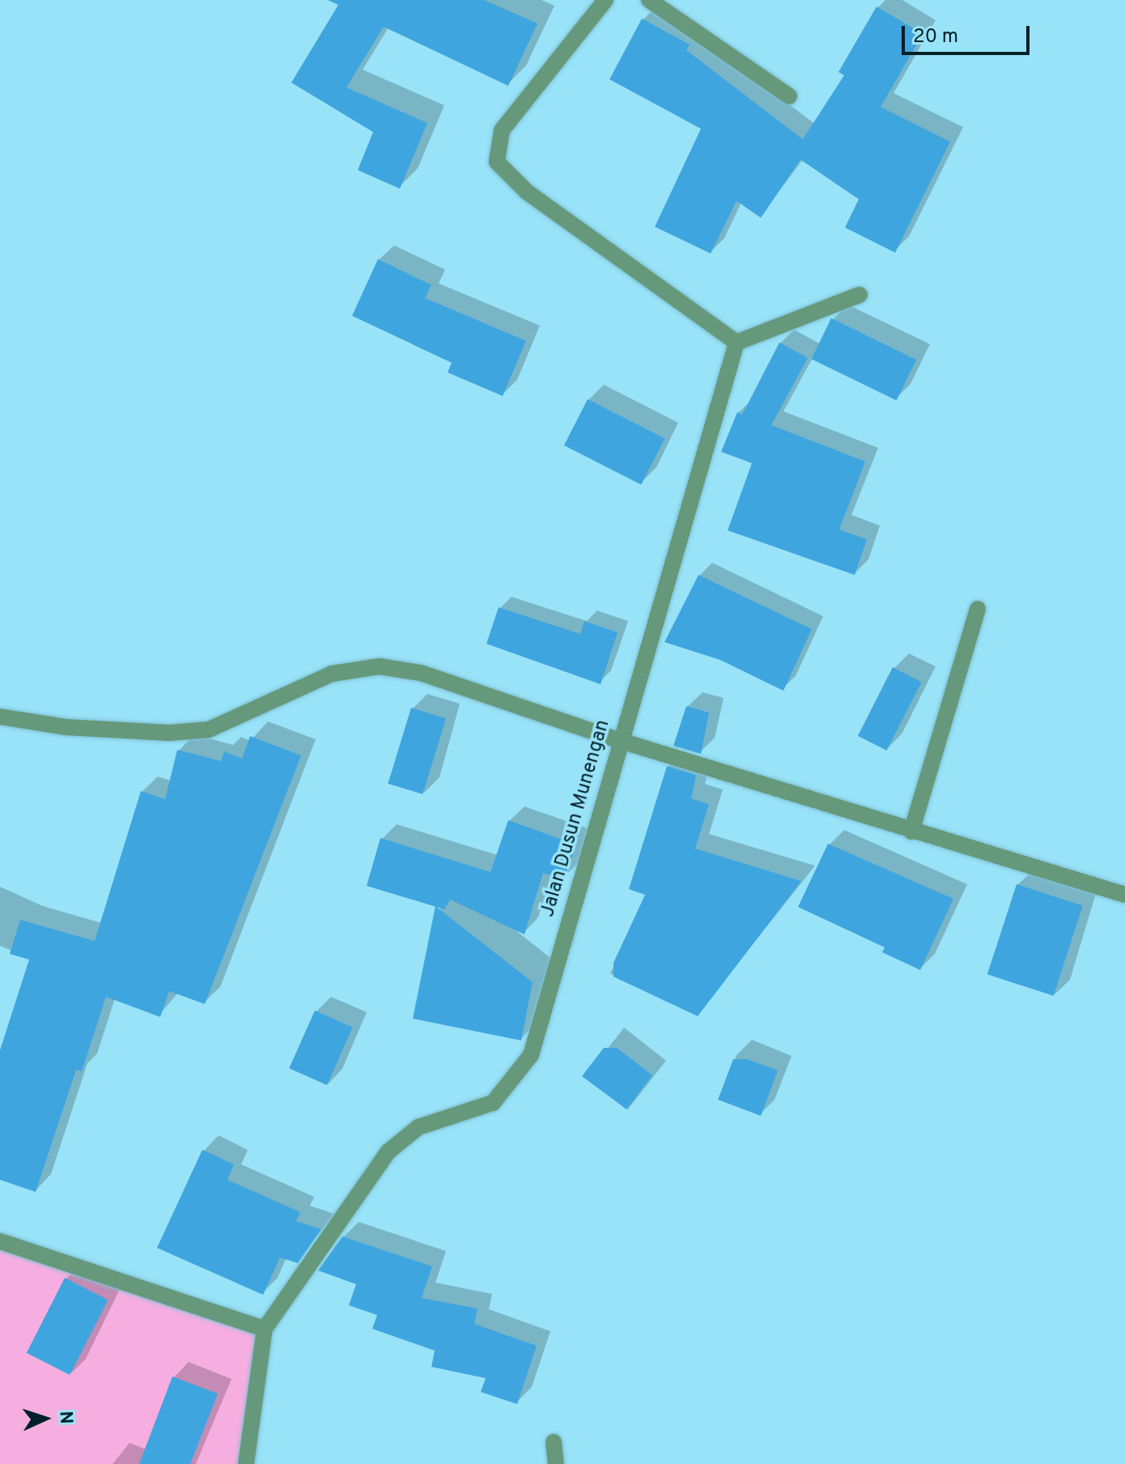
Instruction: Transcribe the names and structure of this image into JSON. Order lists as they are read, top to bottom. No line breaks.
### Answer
{"streets":{"street":["Jalan Dusun Munengan"]},"scale_bar":"20 m","north":"right"}
